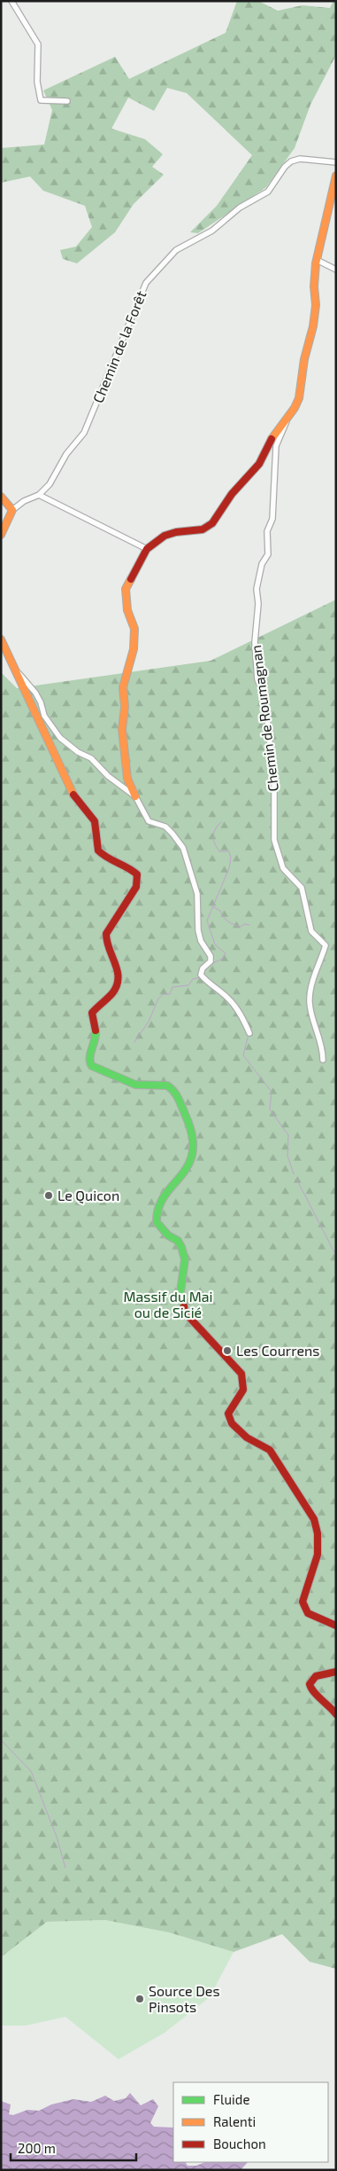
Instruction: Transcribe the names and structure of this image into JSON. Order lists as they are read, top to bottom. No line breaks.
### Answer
{"streets":{"street":["Chemin de la Forêt","Chemin de Roumagnan"]},"parks":["Massif du Mai ou de Sicié"],"places":["Le Quicon","Les Courrens","Source Des Pinsots"],"legend":["Fluide","Ralenti","Bouchon"],"scale_bar":"200 m"}
